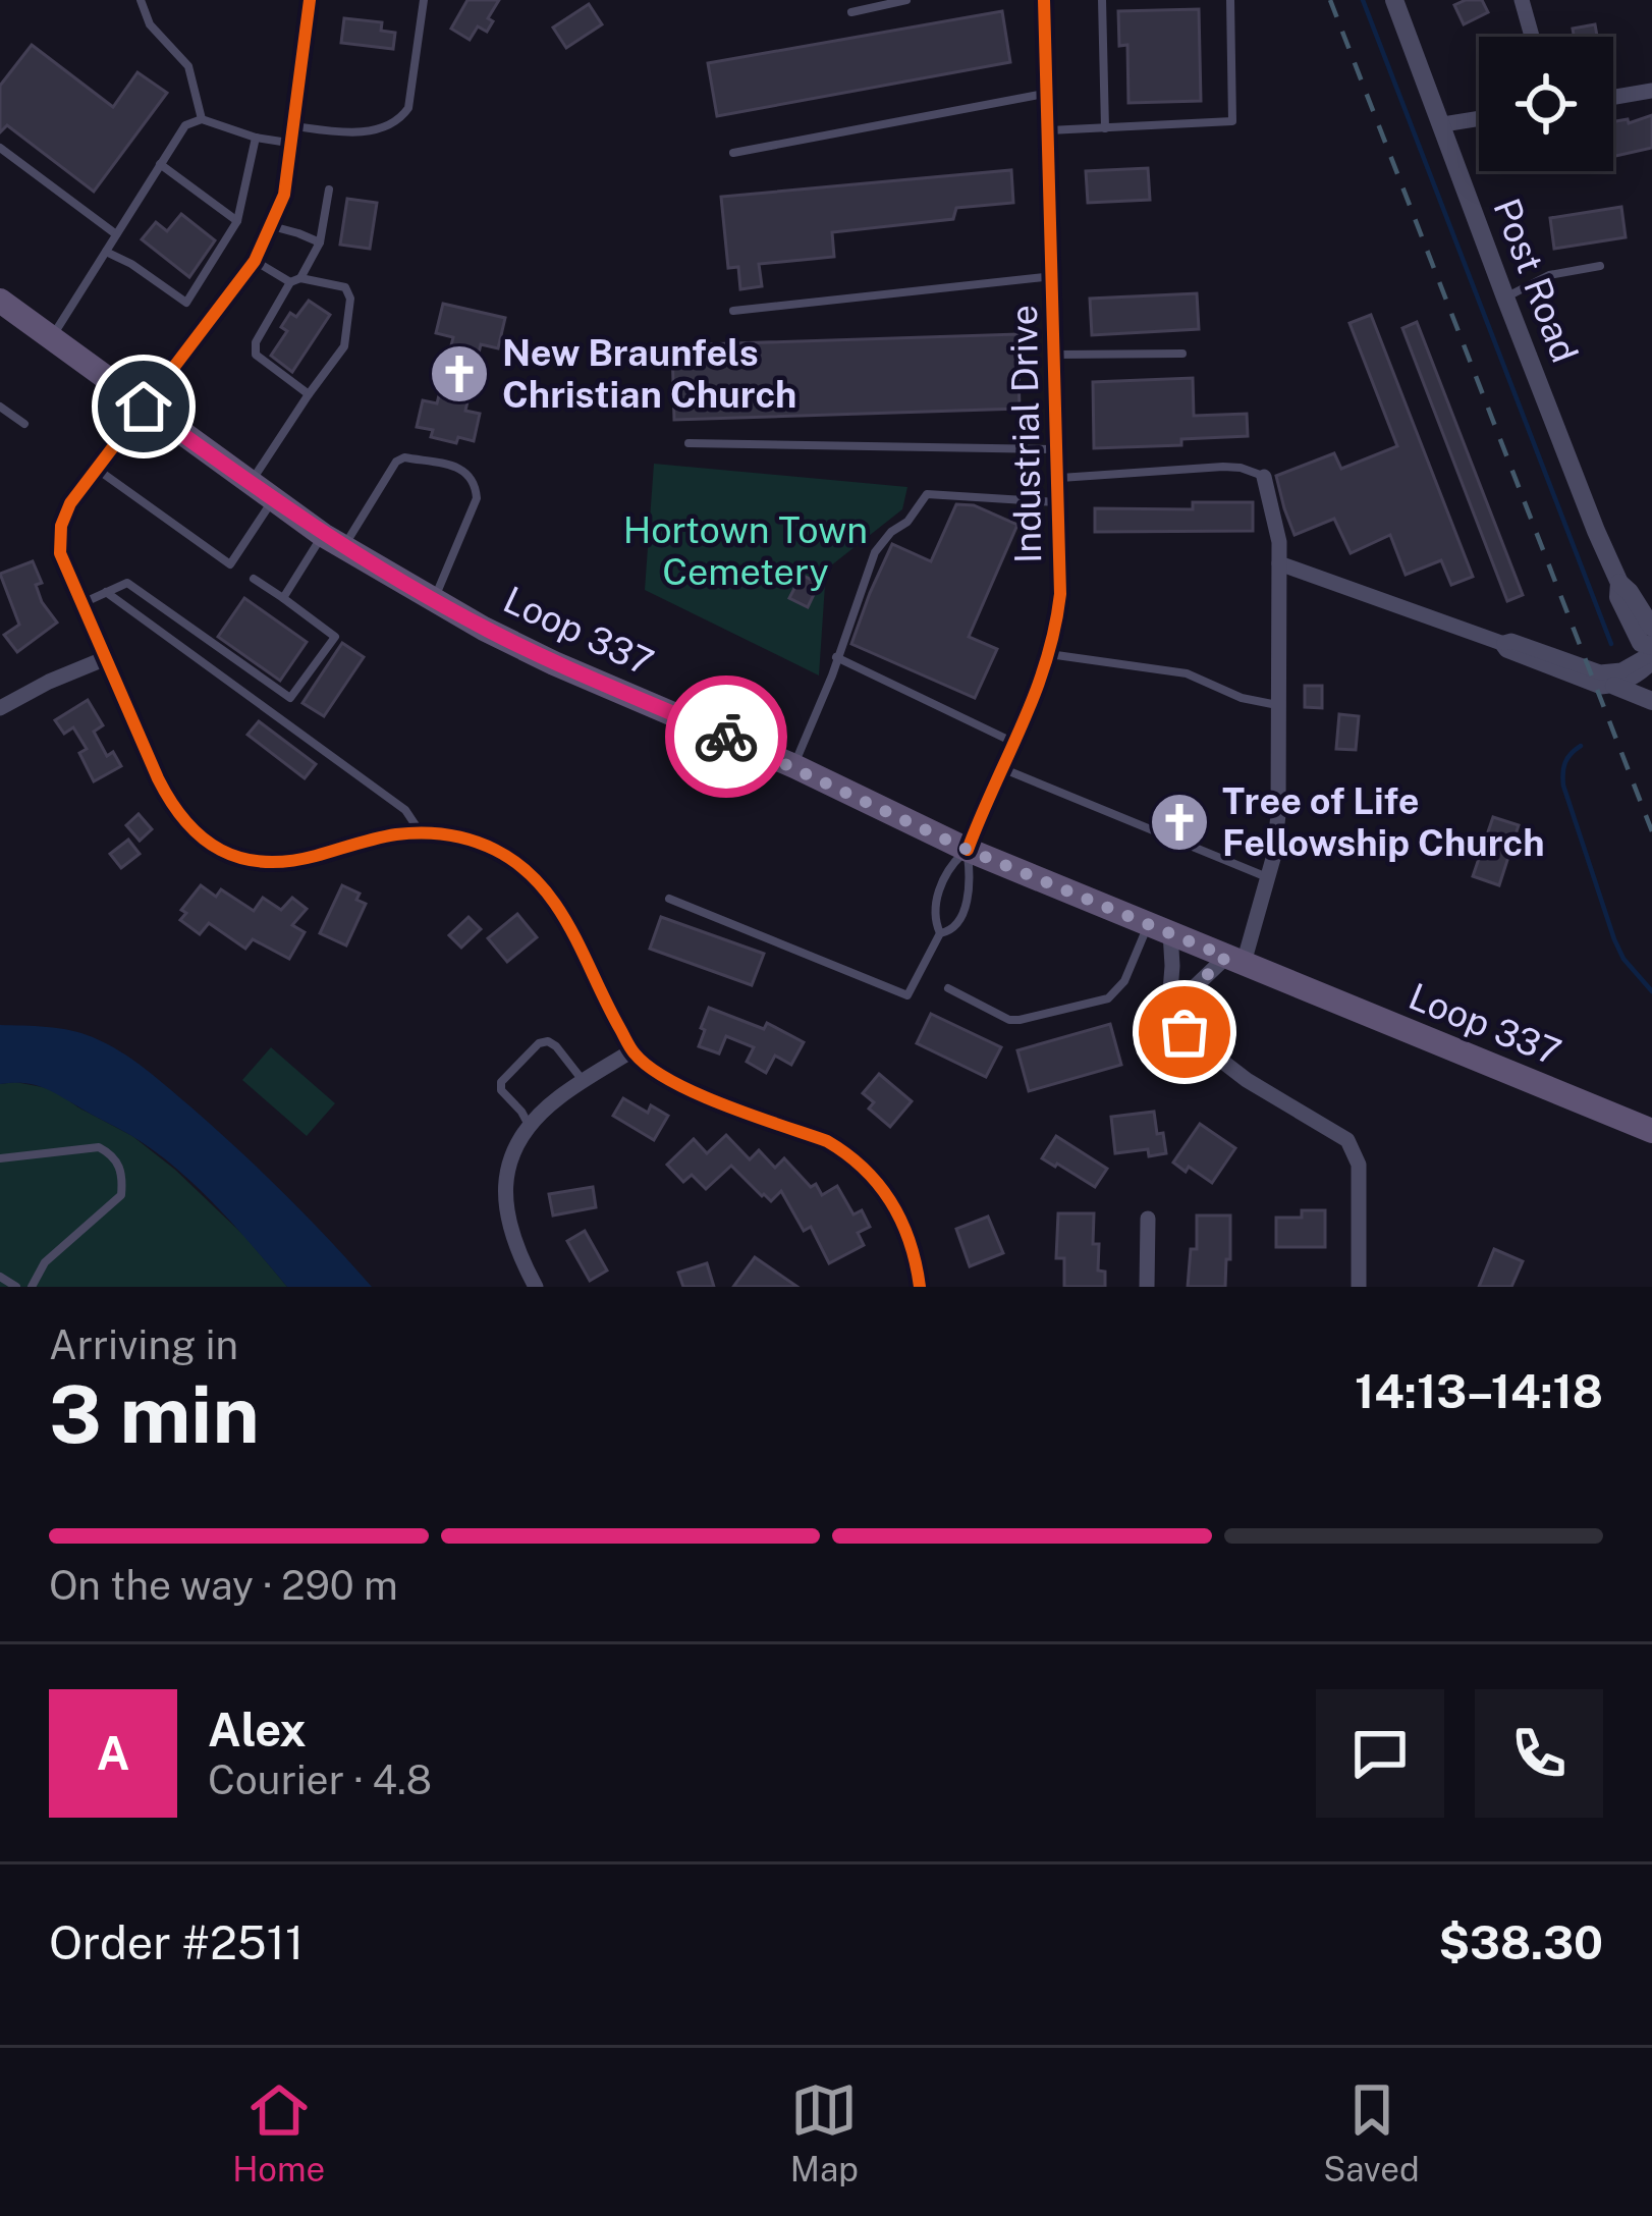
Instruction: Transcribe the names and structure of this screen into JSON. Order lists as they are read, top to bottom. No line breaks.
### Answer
{"streets":{"main road":["Loop 337"],"street":["Post Road","Industrial Drive"]},"crossings":[["Industrial Drive","Loop 337"]],"parks":["Hortown Town Cemetery"],"places":{"church":["New Braunfels Christian Church","Tree of Life Fellowship Church"]},"page":{"heading":["3 min","Arriving in","14:13–14:18"],"panel":["Alex","Courier · 4.8","Order #2511","$38.30"],"bar":"On the way · 290 m","round":"A","tabs":["Home","Map","Saved"]}}
